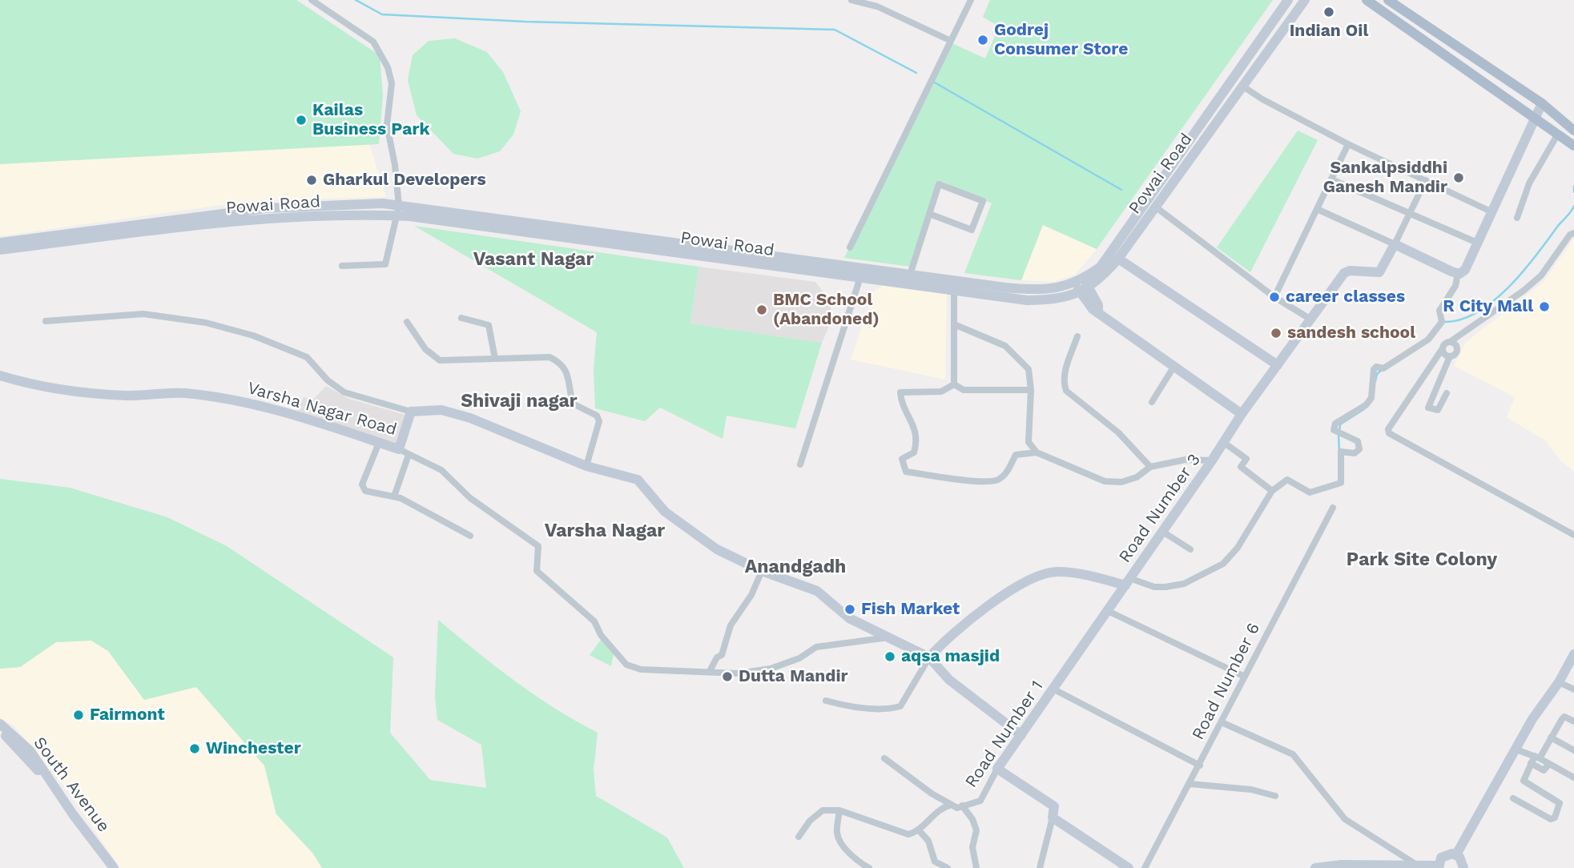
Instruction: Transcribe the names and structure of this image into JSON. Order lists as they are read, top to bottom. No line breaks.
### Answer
{"streets":{"street":["Powai Road","Varsha Nagar Road","Road Number 3","Road Number 6","Road Number 1","South Avenue"]},"crossings":[["Road Number 3","Road Number 1"]],"districts":["Vasant Nagar","Shivaji nagar","Varsha Nagar","Park Site Colony","Anandgadh"],"places":["Indian Oil","Godrej Consumer Store","Kailas Business Park","Sankalpsiddhi Ganesh Mandir","Gharkul Developers","career classes","R City Mall","BMC School (Abandoned)","sandesh school","Fish Market","aqsa masjid","Dutta Mandir","Fairmont","Winchester"]}
